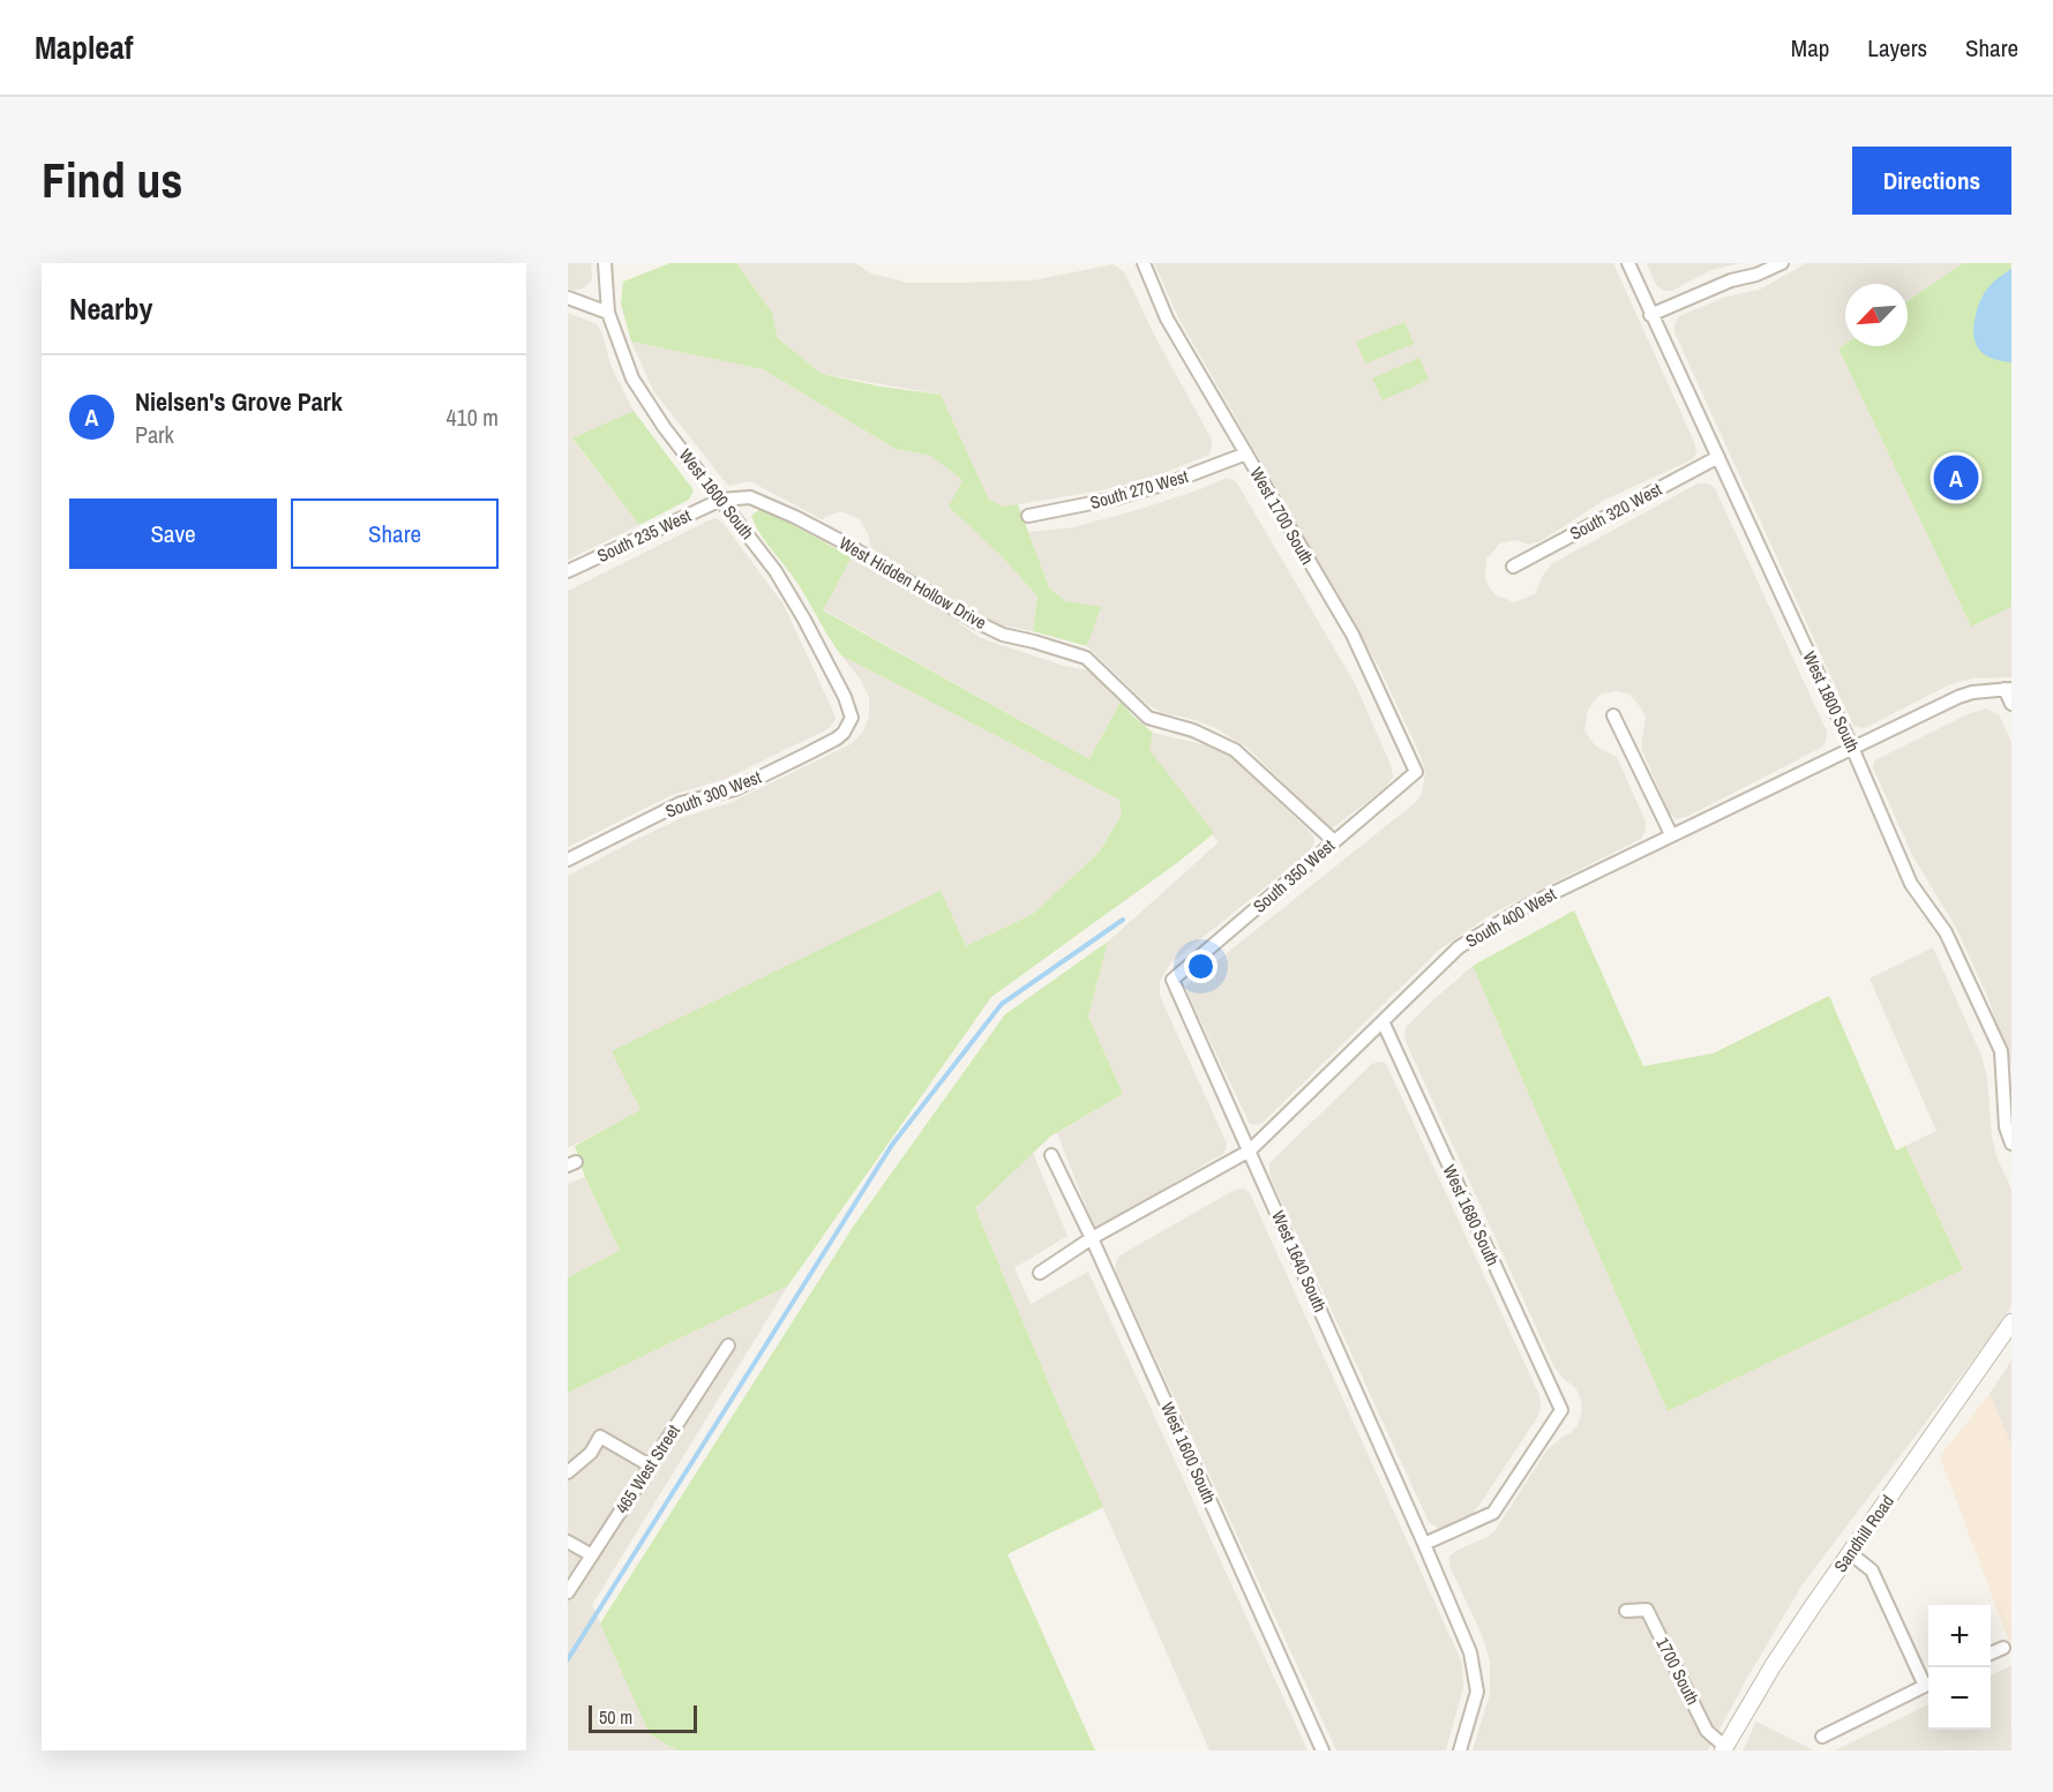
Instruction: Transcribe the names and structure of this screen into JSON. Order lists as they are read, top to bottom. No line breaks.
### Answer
{"streets":{"street":["South 270 West","West 1600 South","South 320 West","West 1700 South","South 235 West","West Hidden Hollow Drive","West 1800 South","South 300 West","South 350 West","South 400 West","West 1680 South","West 1640 South","465 West Street","Sandhill Road","1700 South"]},"crossings":[["South 270 West","West 1700 South"],["West 1600 South","South 235 West"],["West 1600 South","West Hidden Hollow Drive"],["West 1600 South","South 300 West"],["West 1600 South","South 400 West"],["South 320 West","West 1800 South"],["West 1700 South","South 350 West"],["South 235 West","West Hidden Hollow Drive"],["West Hidden Hollow Drive","South 350 West"],["West 1800 South","South 400 West"],["South 350 West","West 1640 South"],["South 400 West","West 1680 South"],["South 400 West","West 1640 South"],["West 1680 South","West 1640 South"],["Sandhill Road","1700 South"]],"scale_bar":"50 m","north":"bottom left","page":{"header":"Mapleaf","nav":["Map","Layers","Share"],"buttons":["Directions",["Save","Share"]],"title":"Find us","heading":"Nearby","list":[{"mark":"A","name":"Nielsen's Grove Park","note":"Park","value":"410 m"}],"pins":"A","map_buttons":["+","−"],"scale":"50 m"}}
